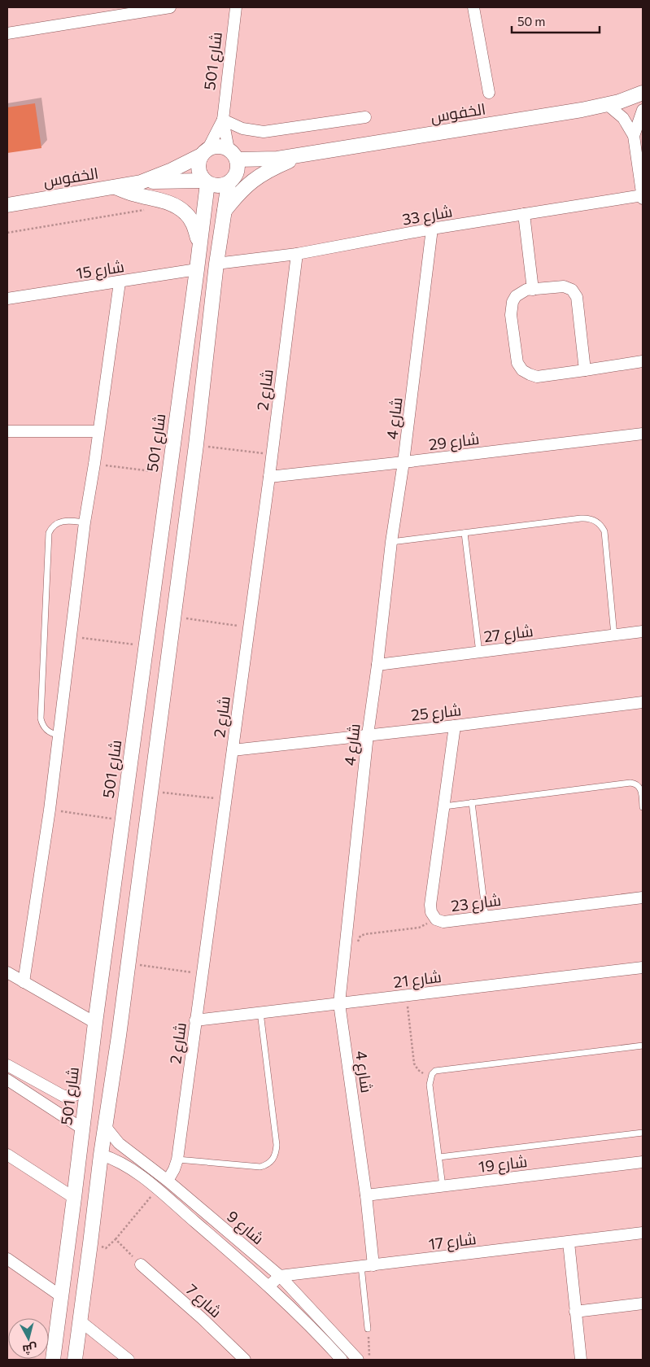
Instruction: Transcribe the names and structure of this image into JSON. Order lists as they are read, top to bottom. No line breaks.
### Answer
{"streets":{"street":["شارع 501","الخفوس","شارع 33","شارع 15","شارع 2","شارع 4","شارع 29","شارع 27","شارع 25","شارع 23","شارع 21","شارع 19","شارع 9","شارع 17","شارع 7"]},"crossings":[["شارع 501","الخفوس"],["شارع 501","شارع 15"],["شارع 33","شارع 2"],["شارع 33","شارع 4"],["شارع 2","شارع 29"],["شارع 2","شارع 25"],["شارع 2","شارع 21"],["شارع 2","شارع 9"],["شارع 4","شارع 29"],["شارع 4","شارع 27"],["شارع 4","شارع 25"],["شارع 4","شارع 21"],["شارع 4","شارع 19"],["شارع 4","شارع 17"],["شارع 25","شارع 23"],["شارع 9","شارع 17"]],"scale_bar":"50 m","north":"bottom"}
